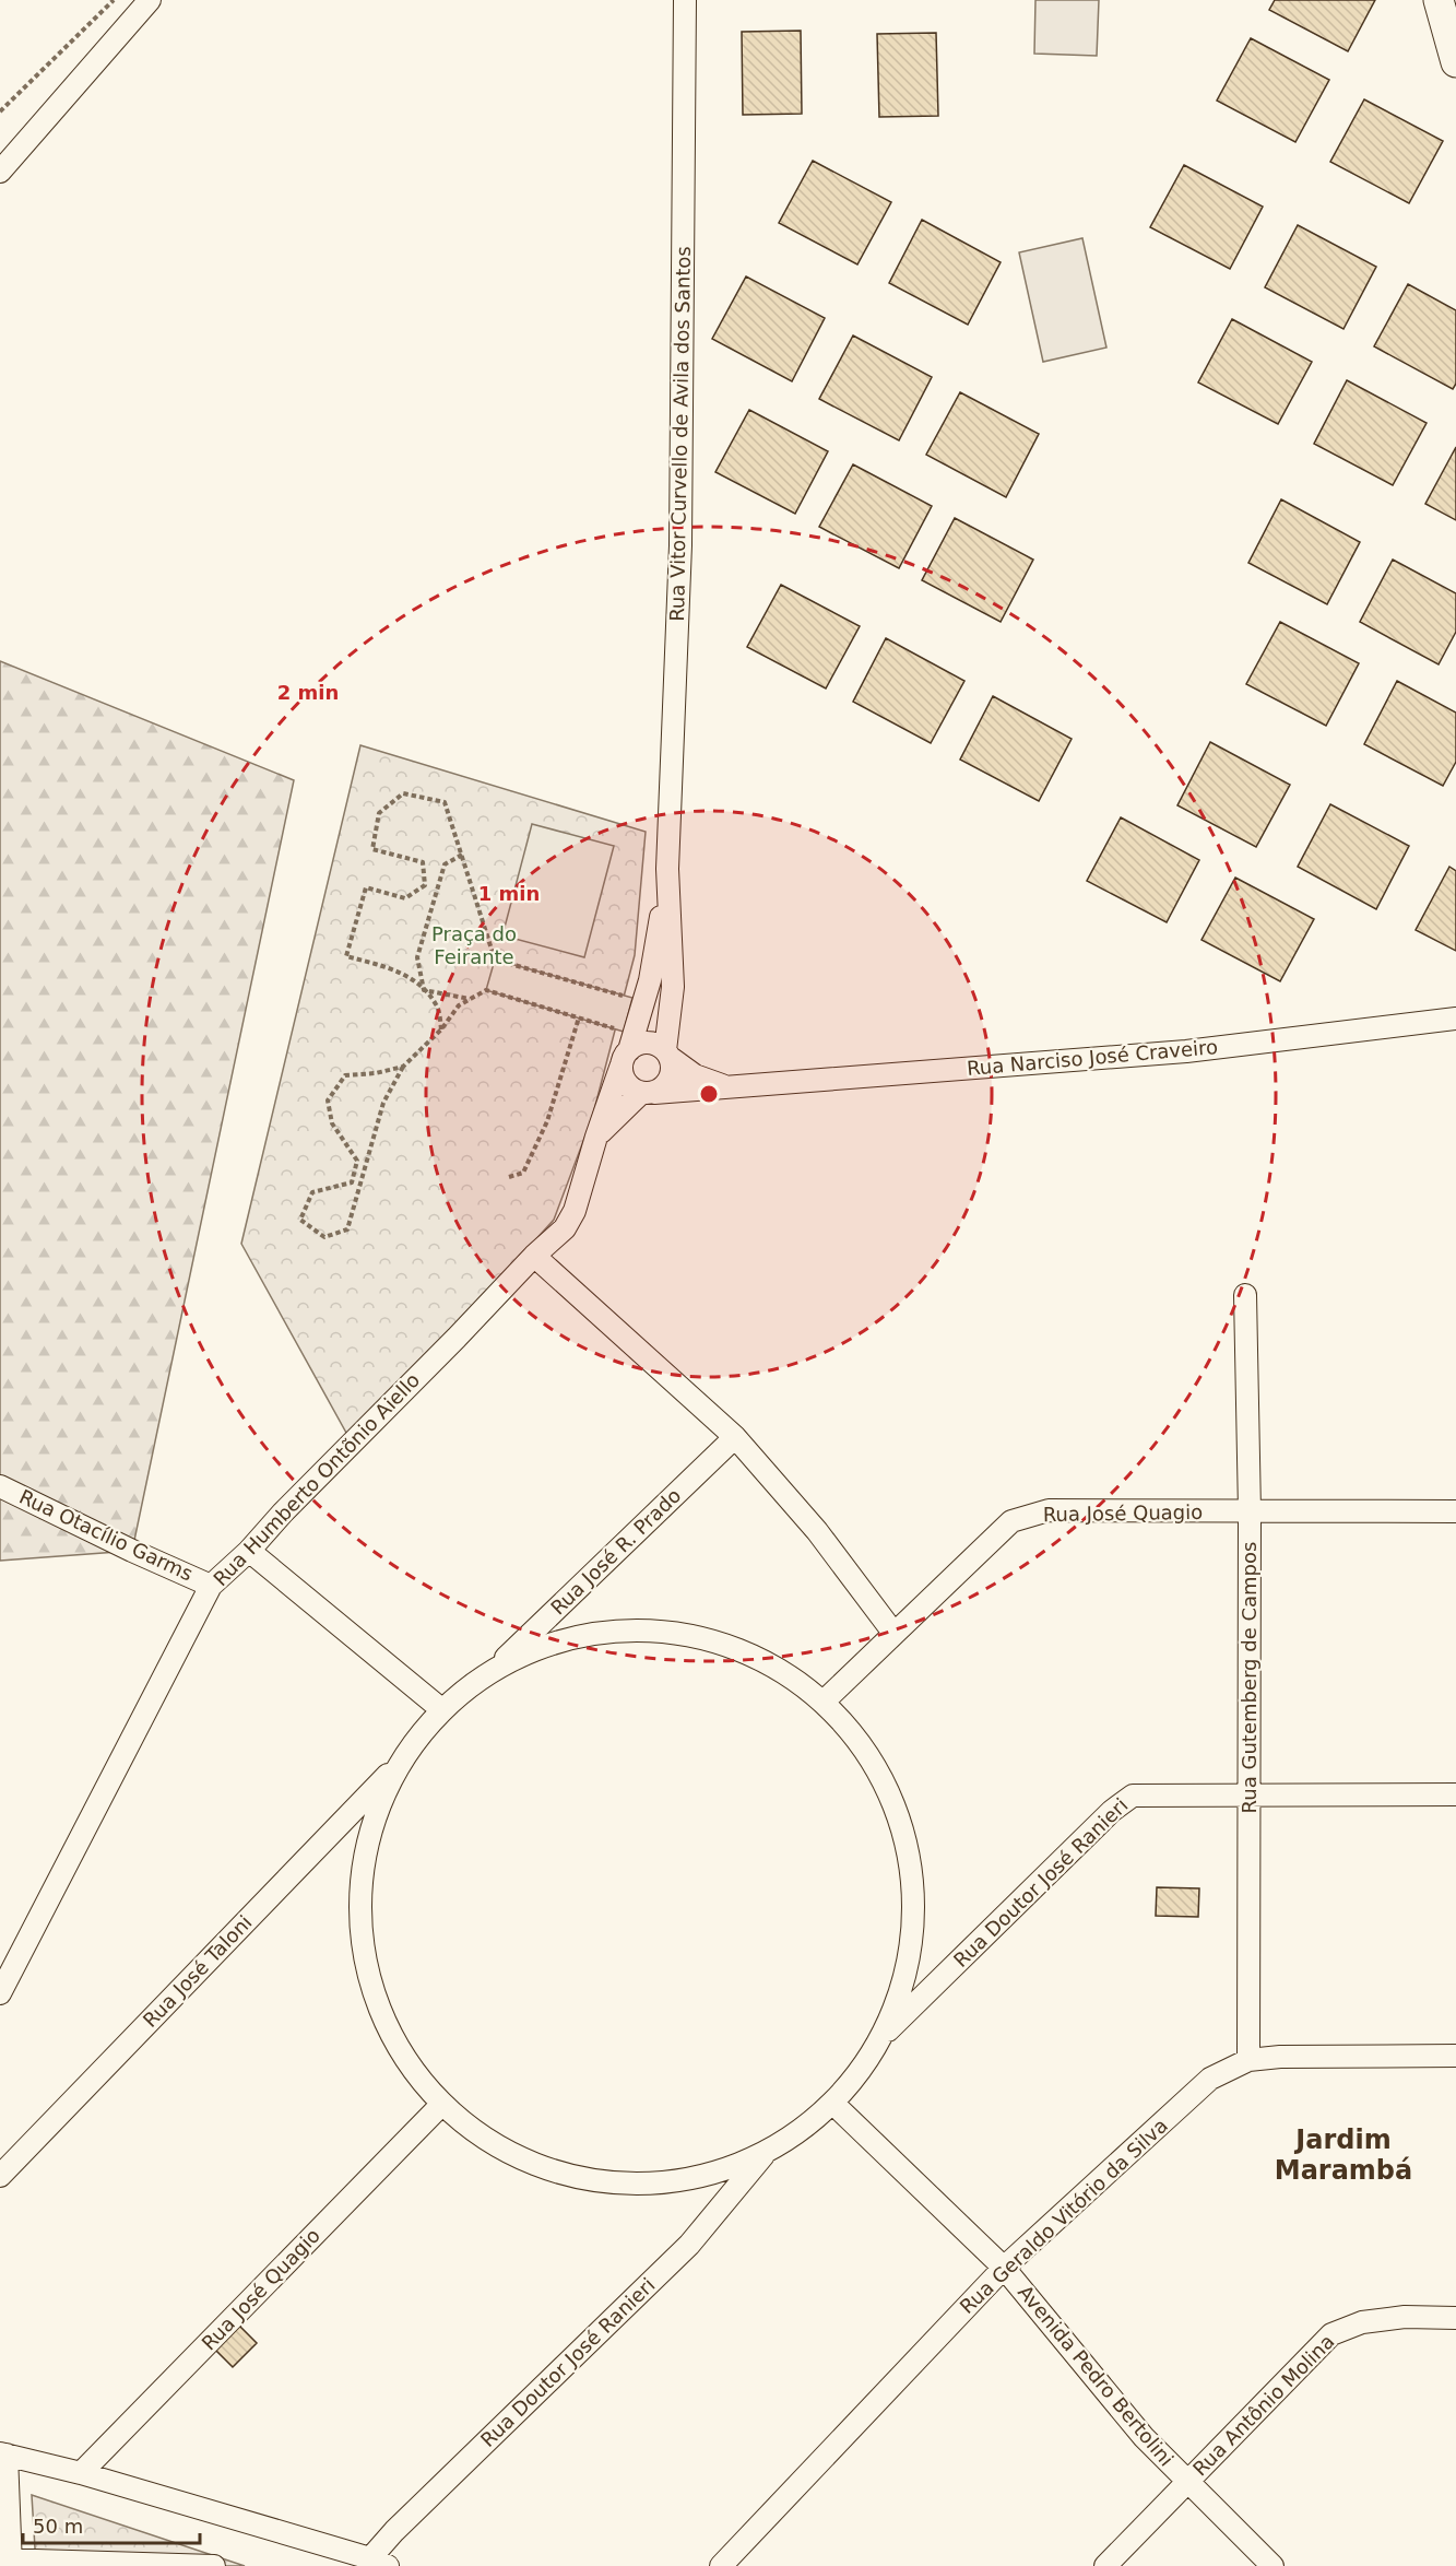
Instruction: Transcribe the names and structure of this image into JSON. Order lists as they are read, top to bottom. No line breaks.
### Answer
{"streets":{"street":["Rua Vitor Curvello de Avila dos Santos","Rua Narciso José Craveiro","Rua Humberto Ontõnio Aiello","Rua José Quagio","Rua Otacílio Garms","Rua José R. Prado","Rua Gutemberg de Campos","Rua Doutor José Ranieri","Rua José Taloni","Rua Geraldo Vitório da Silva","Avenida Pedro Bertolini","Rua Antônio Molina"]},"crossings":[["Rua Vitor Curvello de Avila dos Santos","Rua Narciso José Craveiro"],["Rua Humberto Ontõnio Aiello","Rua Otacílio Garms"],["Rua José Quagio","Rua Gutemberg de Campos"],["Rua Gutemberg de Campos","Rua Doutor José Ranieri"],["Rua Gutemberg de Campos","Rua Geraldo Vitório da Silva"],["Rua Geraldo Vitório da Silva","Avenida Pedro Bertolini"],["Avenida Pedro Bertolini","Rua Antônio Molina"]],"districts":["Jardim Marambá"],"parks":["Praça do Feirante"],"scale_bar":"50 m","rings":["2 min","1 min"]}
